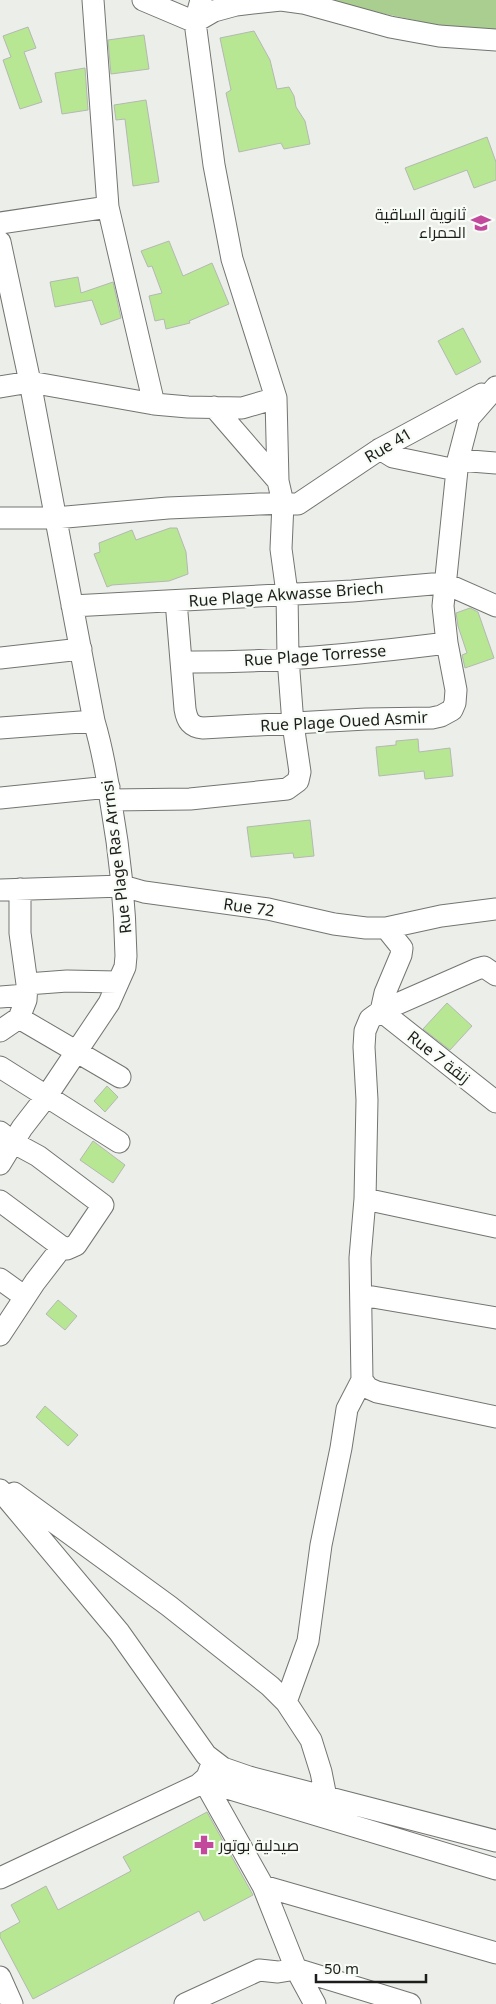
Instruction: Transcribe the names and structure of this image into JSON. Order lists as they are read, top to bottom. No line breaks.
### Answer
{"streets":{"street":["Rue 41","Rue Plage Akwasse Briech","Rue Plage Torresse","Rue Plage Oued Asmir","Rue Plage Ras Arrnsi","Rue 72","Rue 7 زنقة"]},"crossings":[["Rue 41","Rue Plage Ras Arrnsi"],["Rue Plage Akwasse Briech","Rue Plage Oued Asmir"],["Rue Plage Akwasse Briech","Rue Plage Ras Arrnsi"],["Rue Plage Torresse","Rue Plage Oued Asmir"],["Rue Plage Ras Arrnsi","Rue 72"]],"places":{"school or university":["ثانوية الساقية الحمراء"],"pharmacy":["صيدلية بوتور"]},"scale_bar":"50 m"}
